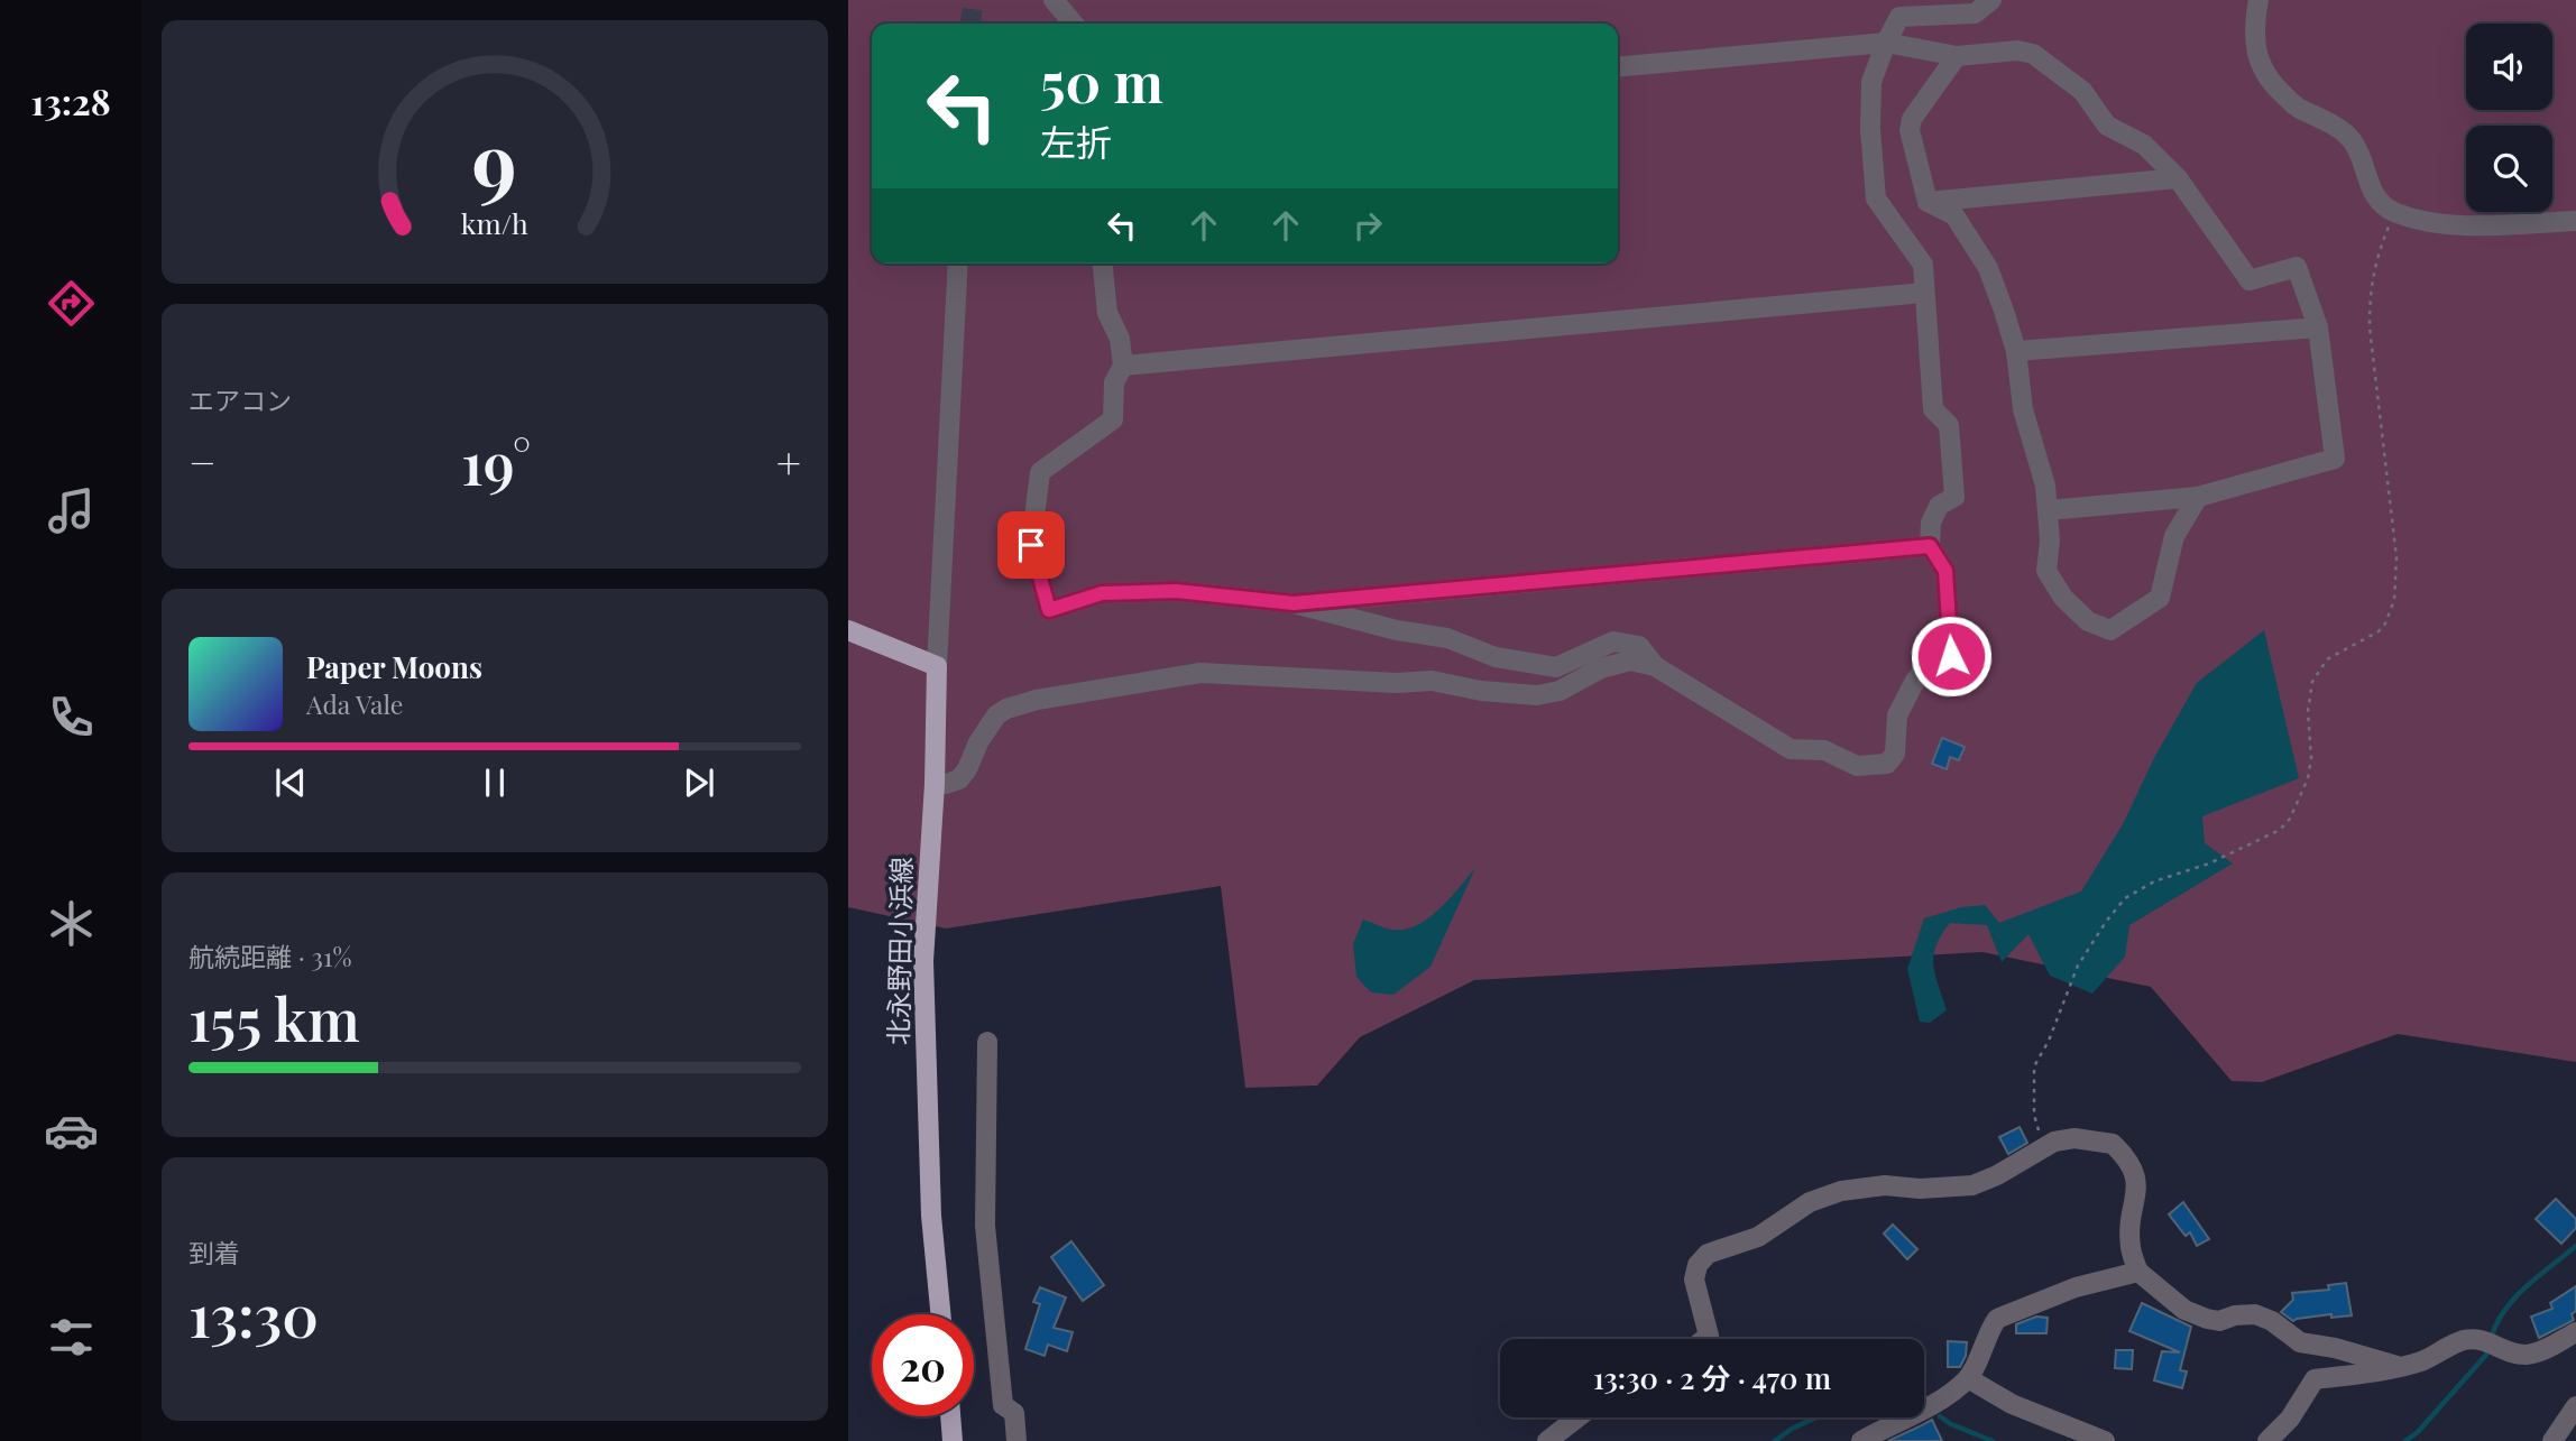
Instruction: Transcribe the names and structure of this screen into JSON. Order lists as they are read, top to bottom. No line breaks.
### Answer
{"streets":{"main road":["北永野田小浜線"]},"page":{"tabs":"13:28","turn":["50 m","左折"],"tile":["エアコン",["航続距離 · 31%","155 km"],["到着","13:30"]],"heat":["−","19°","+"],"song":["Paper Moons","Ada Vale"],"limit":"20","trip":"13:30 · 2 分 · 470 m","gauge":["9","km/h"]}}
